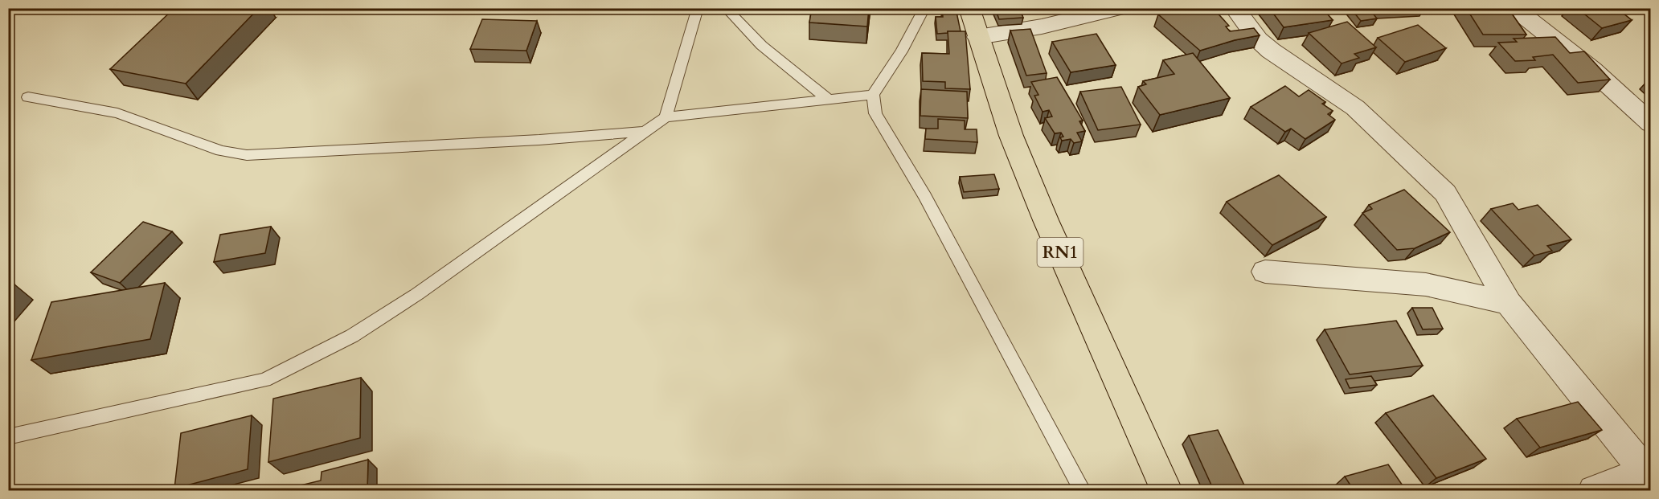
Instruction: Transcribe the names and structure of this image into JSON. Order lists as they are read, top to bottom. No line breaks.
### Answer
{"streets":{"highway":["RN1"]}}
